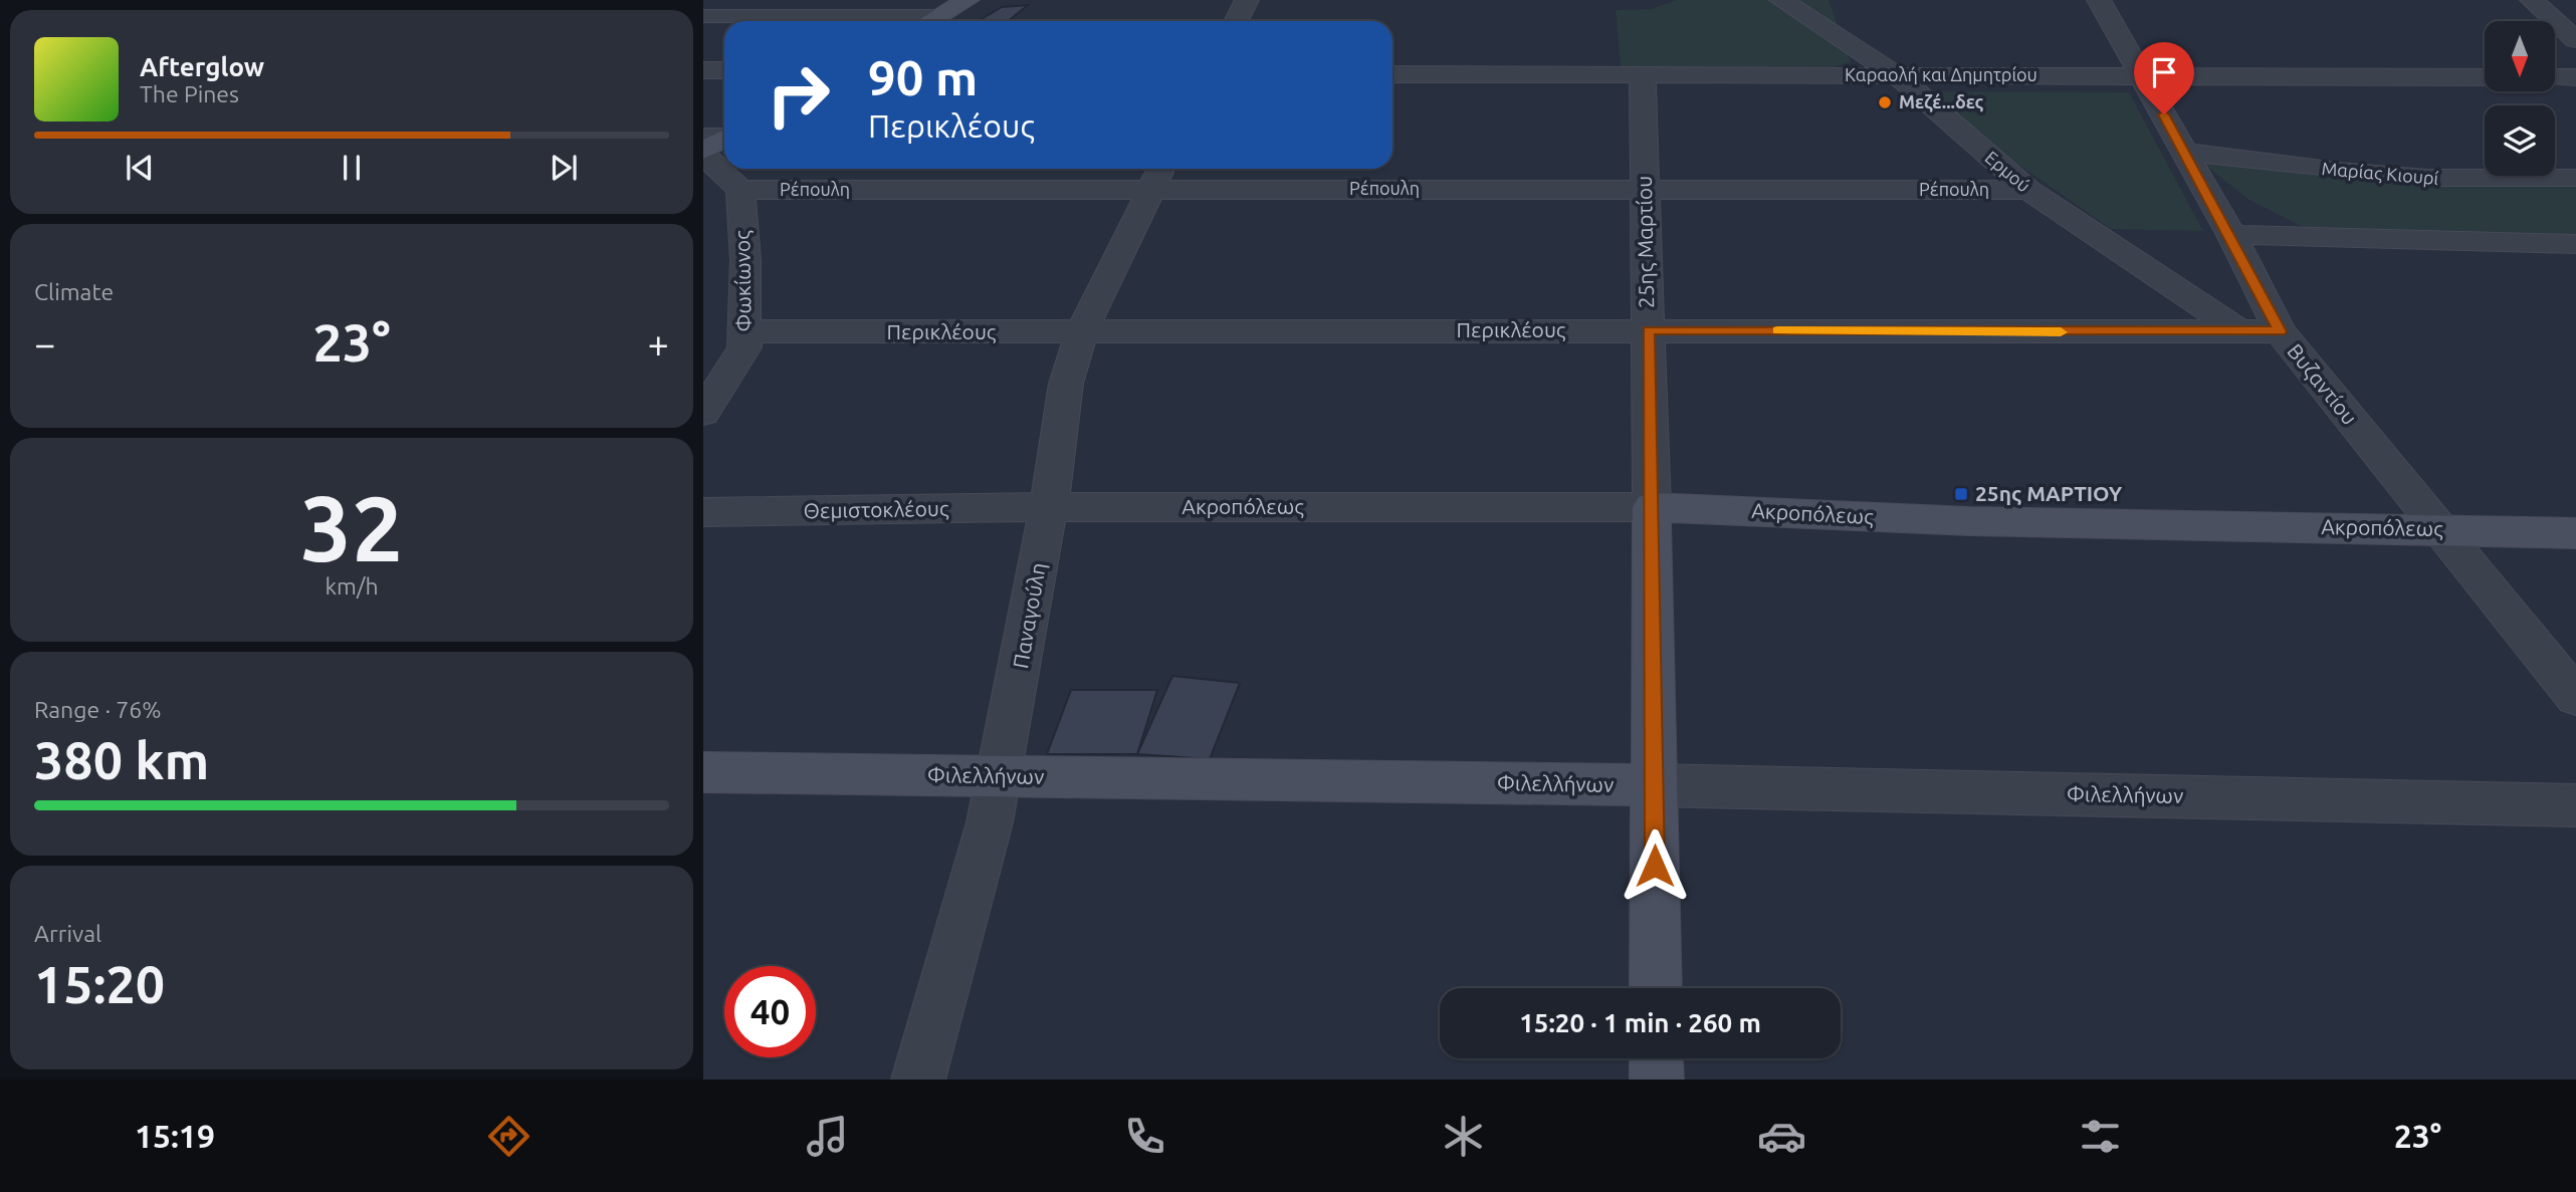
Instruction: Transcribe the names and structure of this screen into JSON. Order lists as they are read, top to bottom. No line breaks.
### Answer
{"streets":{"street":["Καραολή και Δημητρίου","Ερμού","Μαρίας Κιουρί","Ρέπουλη","25ης Μαρτίου","Φωκίωνος","Περικλέους","Βυζαντίου","Ακροπόλεως","Θεμιστοκλέους","Παναγούλη","Φιλελλήνων"]},"crossings":[["Καραολή και Δημητρίου","Ερμού"],["Καραολή και Δημητρίου","25ης Μαρτίου"],["Καραολή και Δημητρίου","Βυζαντίου"],["Ερμού","Ρέπουλη"],["Ερμού","Περικλέους"],["Μαρίας Κιουρί","Βυζαντίου"],["Ρέπουλη","25ης Μαρτίου"],["Ρέπουλη","Φωκίωνος"],["Ρέπουλη","Παναγούλη"],["25ης Μαρτίου","Περικλέους"],["25ης Μαρτίου","Ακροπόλεως"],["25ης Μαρτίου","Φιλελλήνων"],["Φωκίωνος","Περικλέους"],["Περικλέους","Βυζαντίου"],["Περικλέους","Παναγούλη"],["Βυζαντίου","Ακροπόλεως"],["Ακροπόλεως","Θεμιστοκλέους"],["Ακροπόλεως","Παναγούλη"],["Θεμιστοκλέους","Παναγούλη"],["Παναγούλη","Φιλελλήνων"]],"places":{"other":["Μεζέ...δες"],"transit":["25ης ΜΑΡΤΙΟΥ"]},"north":"bottom","page":{"turn":["90 m","Περικλέους"],"song":["Afterglow","The Pines"],"tile":["Climate",["32","km/h"],["Range · 76%","380 km"],["Arrival","15:20"]],"heat":["−","23°","+"],"limit":"40","trip":"15:20 · 1 min · 260 m","tabs":["15:19","23°"]}}
